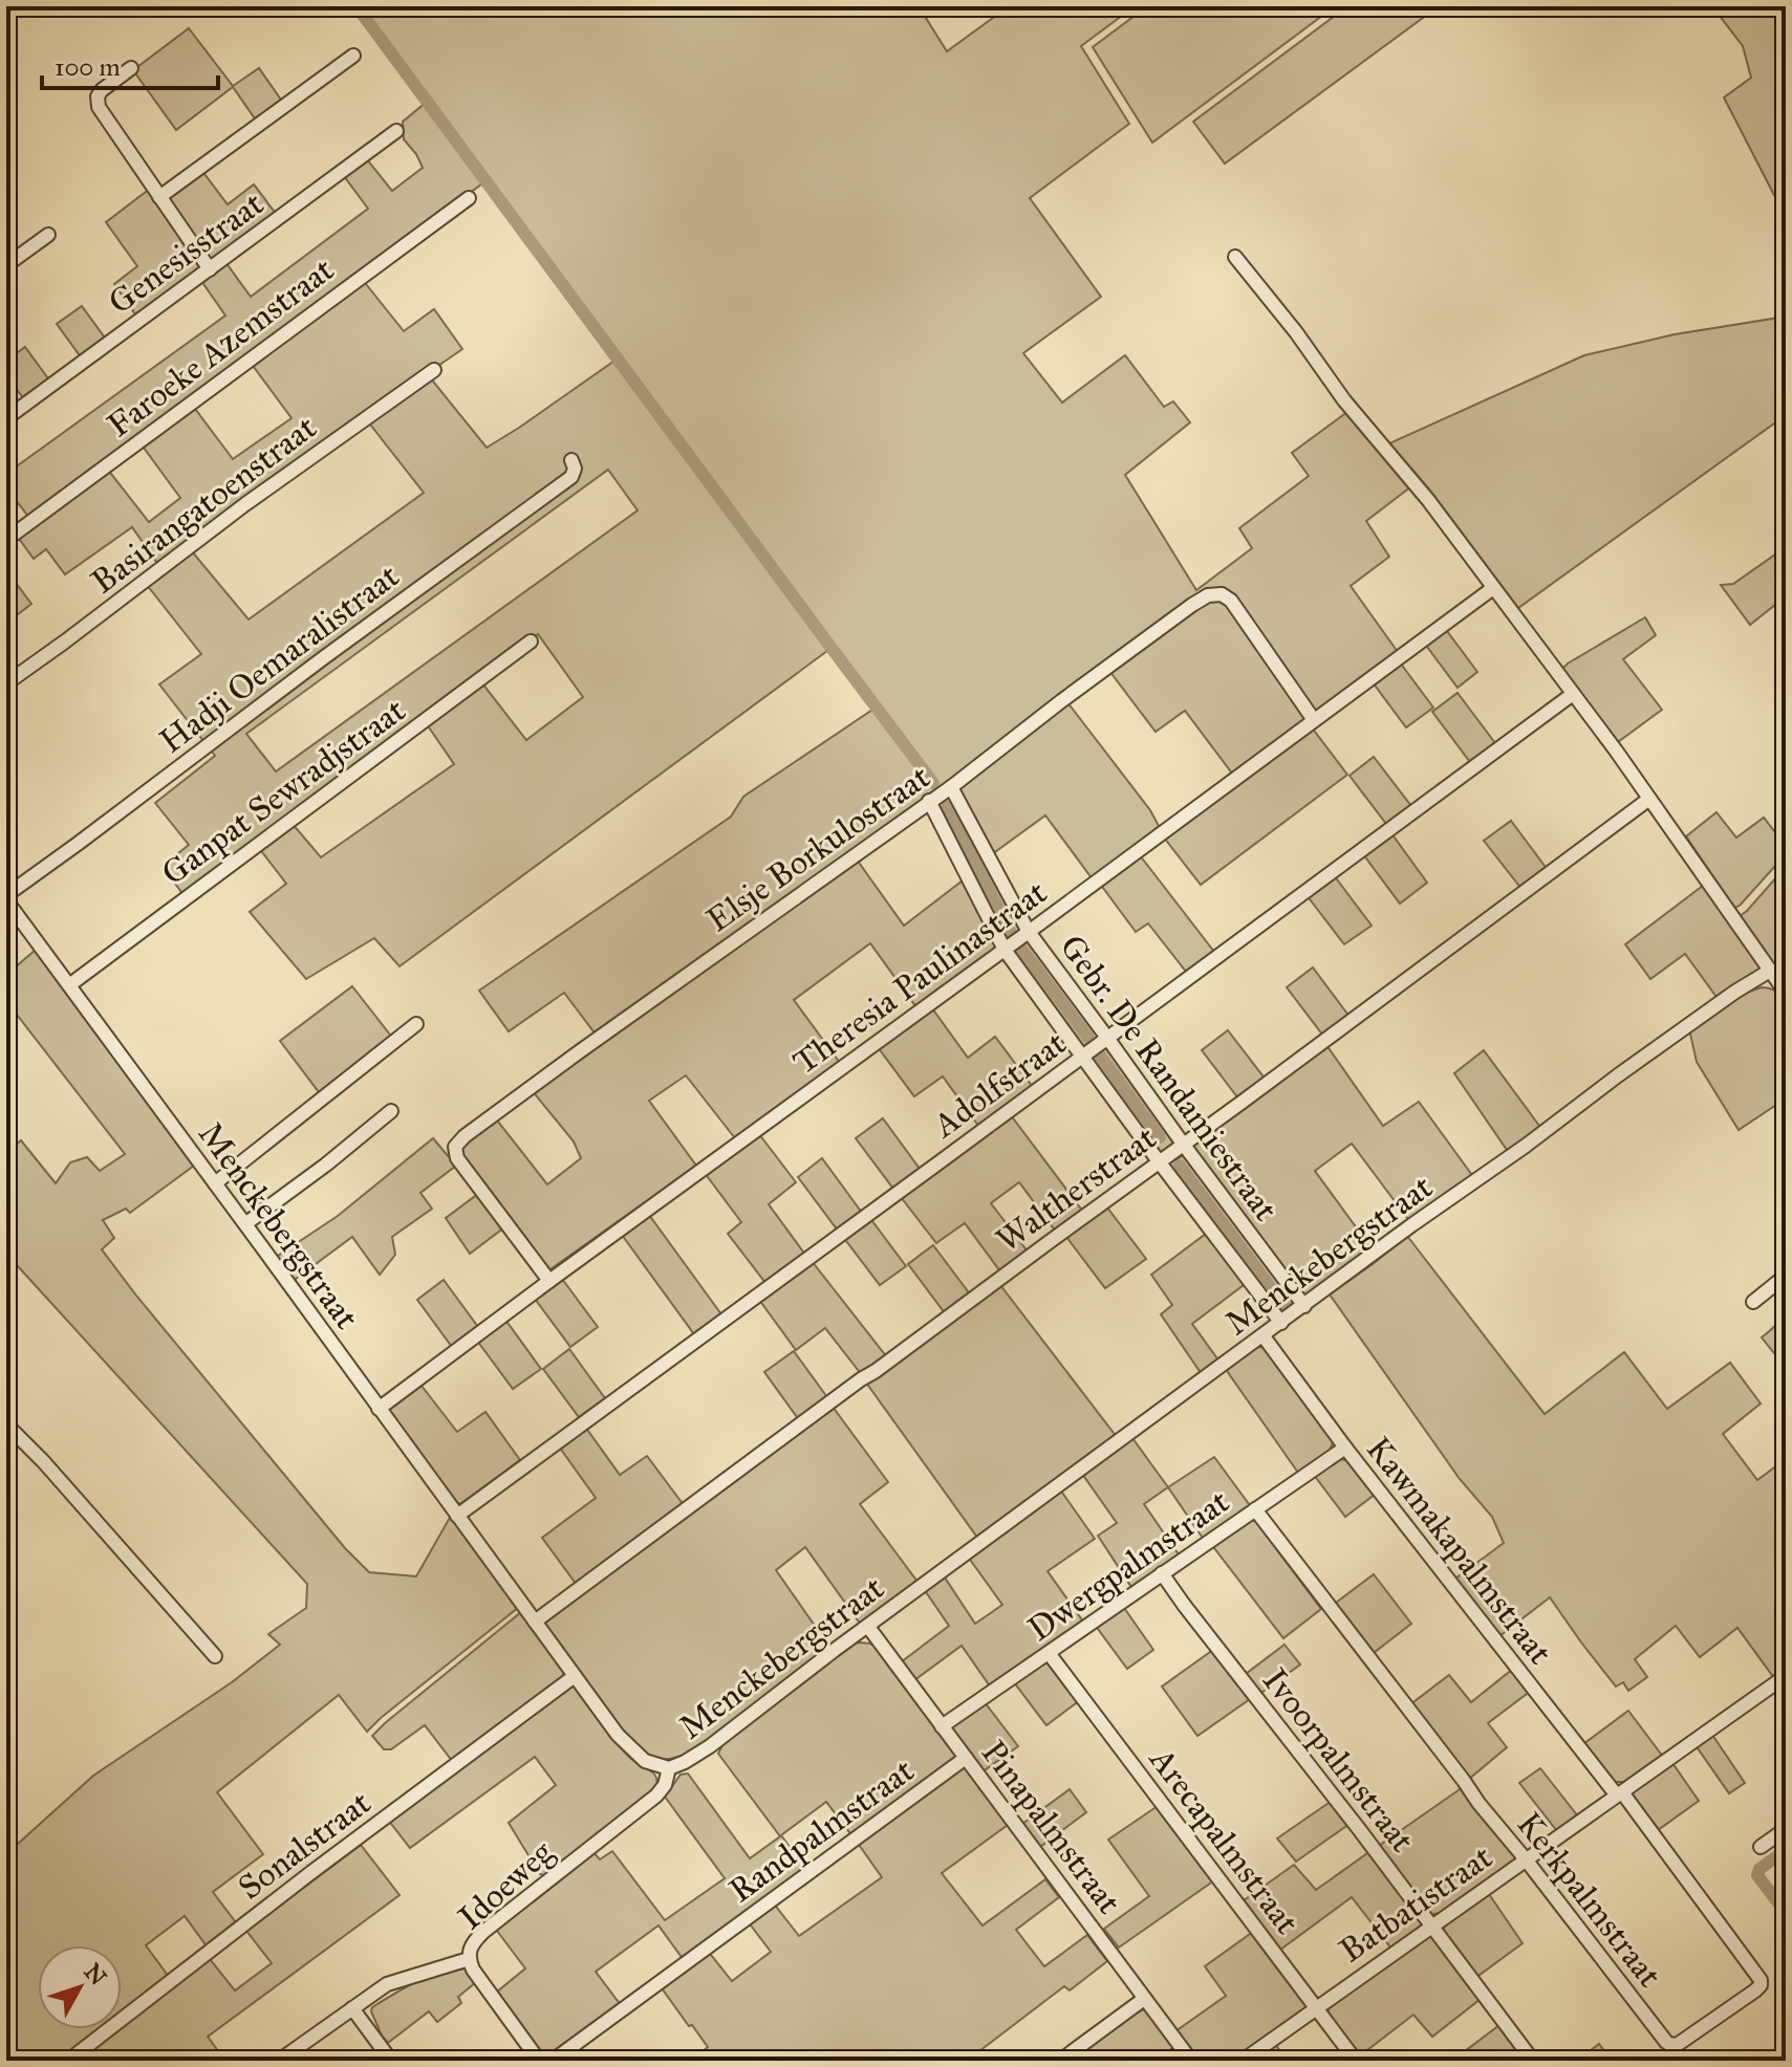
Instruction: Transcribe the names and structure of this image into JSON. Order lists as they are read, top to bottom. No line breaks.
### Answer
{"streets":{"street":["Genesisstraat","Faroeke Azemstraat","Basirangatoenstraat","Hadji Oemaralistraat","Ganpat Sewradjstraat","Elsje Borkulostraat","Theresia Paulinastraat","Gebr. De Randamiestraat","Adolfstraat","Waltherstraat","Menckebergstraat","Kawmakapalmstraat","Dwergpalmstraat","Ivoorpalmstraat","Pinapalmstraat","Randpalmstraat","Arecapalmstraat","Sonalstraat","Idoeweg","Kerkpalmstraat","Batbatistraat"]},"crossings":[["Hadji Oemaralistraat","Menckebergstraat"],["Ganpat Sewradjstraat","Menckebergstraat"],["Elsje Borkulostraat","Theresia Paulinastraat"],["Elsje Borkulostraat","Gebr. De Randamiestraat"],["Theresia Paulinastraat","Gebr. De Randamiestraat"],["Theresia Paulinastraat","Menckebergstraat"],["Gebr. De Randamiestraat","Adolfstraat"],["Gebr. De Randamiestraat","Waltherstraat"],["Gebr. De Randamiestraat","Menckebergstraat"],["Adolfstraat","Menckebergstraat"],["Waltherstraat","Menckebergstraat"],["Menckebergstraat","Kawmakapalmstraat"],["Menckebergstraat","Pinapalmstraat"],["Menckebergstraat","Sonalstraat"],["Menckebergstraat","Idoeweg"],["Kawmakapalmstraat","Dwergpalmstraat"],["Kawmakapalmstraat","Kerkpalmstraat"],["Kawmakapalmstraat","Batbatistraat"],["Dwergpalmstraat","Ivoorpalmstraat"],["Dwergpalmstraat","Pinapalmstraat"],["Dwergpalmstraat","Arecapalmstraat"],["Dwergpalmstraat","Kerkpalmstraat"],["Ivoorpalmstraat","Batbatistraat"],["Pinapalmstraat","Randpalmstraat"],["Arecapalmstraat","Batbatistraat"],["Kerkpalmstraat","Batbatistraat"]],"scale_bar":"100 m","north":"top right"}
